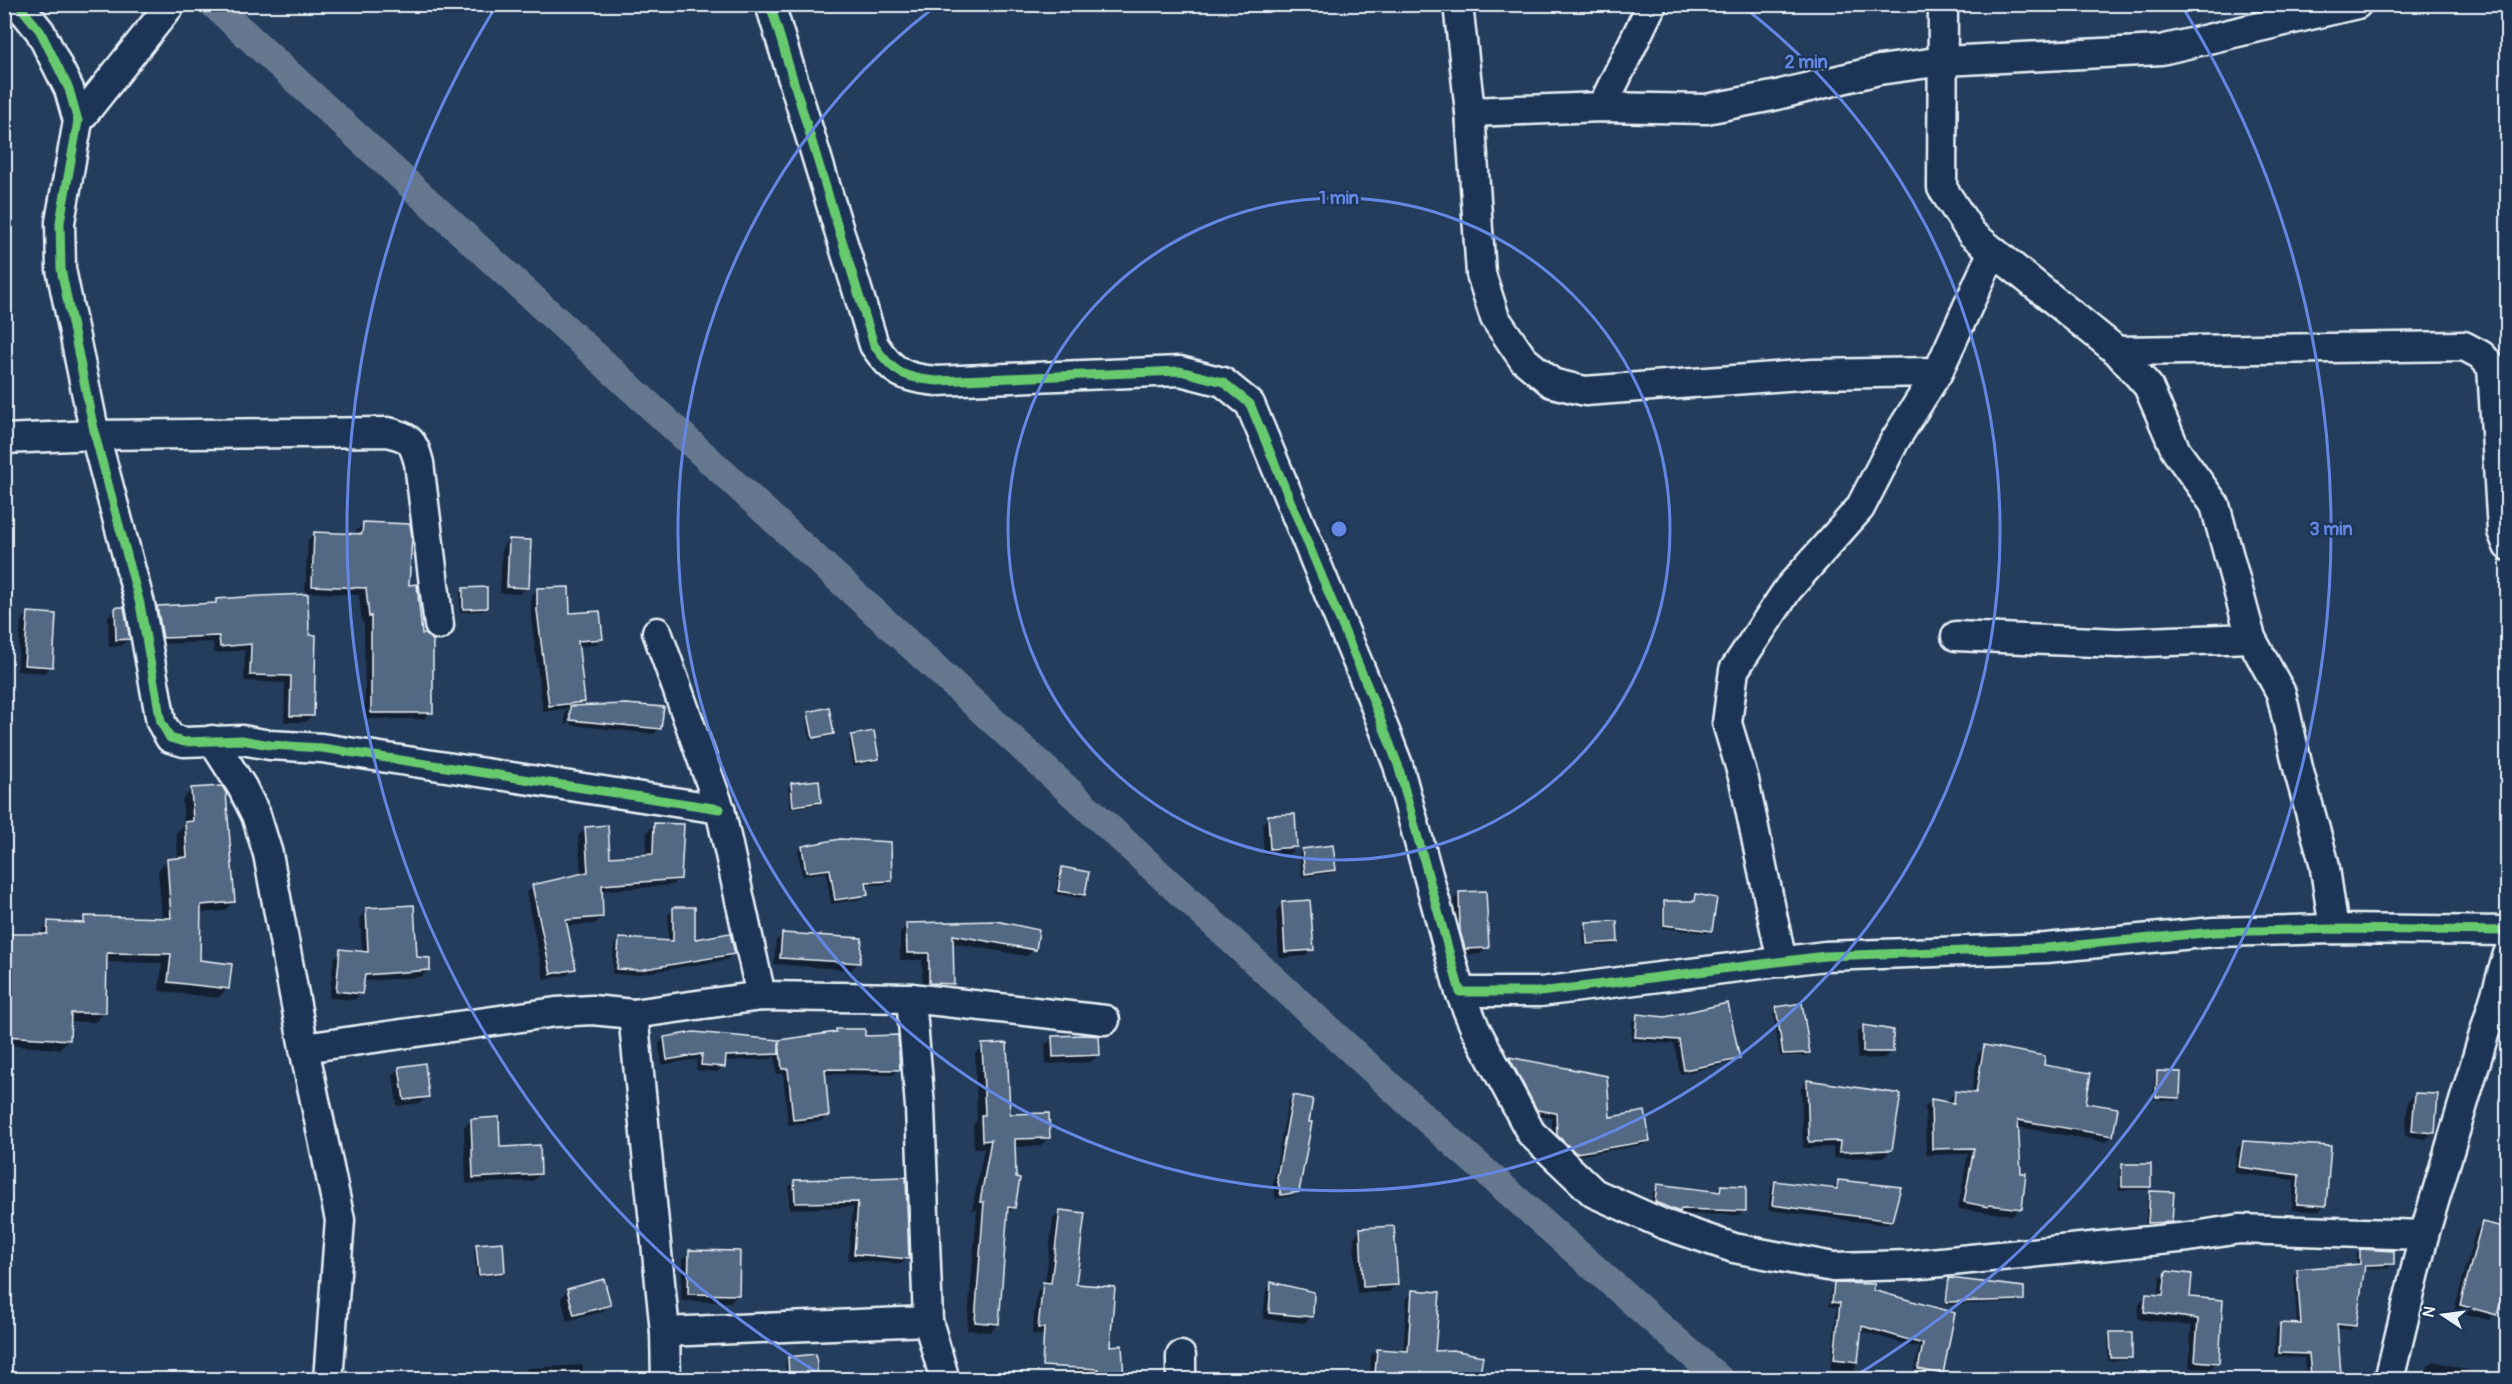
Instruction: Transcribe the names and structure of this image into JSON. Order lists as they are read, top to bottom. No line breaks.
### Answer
{"north":"left","rings":["2 min","1 min","3 min"]}
